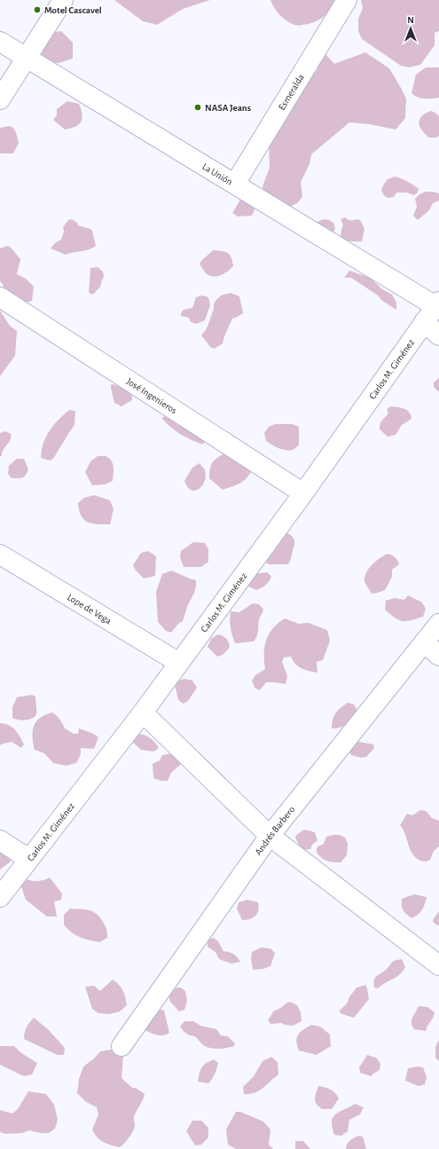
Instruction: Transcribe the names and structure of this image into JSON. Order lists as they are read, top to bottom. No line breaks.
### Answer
{"streets":{"street":["Esmeralda","La Unión","Carlos M. Giménez","José Ingenieros","Lope de Vega","Andrés Barbero"]},"crossings":[["Esmeralda","La Unión"],["La Unión","Carlos M. Giménez"],["Carlos M. Giménez","José Ingenieros"],["Carlos M. Giménez","Lope de Vega"]],"places":["Motel Cascavel","NASA Jeans"],"north":"top"}
